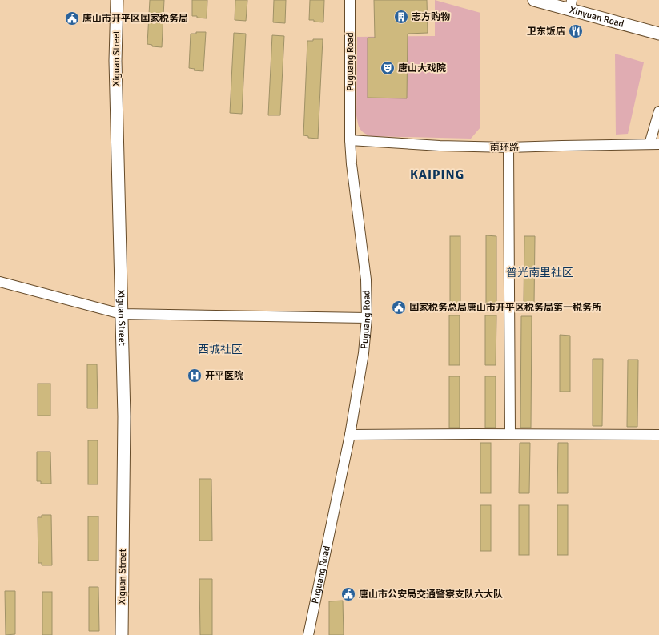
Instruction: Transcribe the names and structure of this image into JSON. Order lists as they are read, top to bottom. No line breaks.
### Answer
{"streets":{"main road":["Xinyuan Road","Xiguan Street"],"street":["Puguang Road","南环路"]},"crossings":[["Puguang Road","南环路"]],"districts":["KAIPING","普光南里社区","西城社区"],"places":{"building":["志方购物"],"public building":["唐山市开平区国家税务局","国家税务总局唐山市开平区税务局第一税务所","唐山市公安局交通警察支队六大队"],"restaurant":["卫东饭店"],"theatre":["唐山大戏院"],"hospital":["开平医院"]}}
